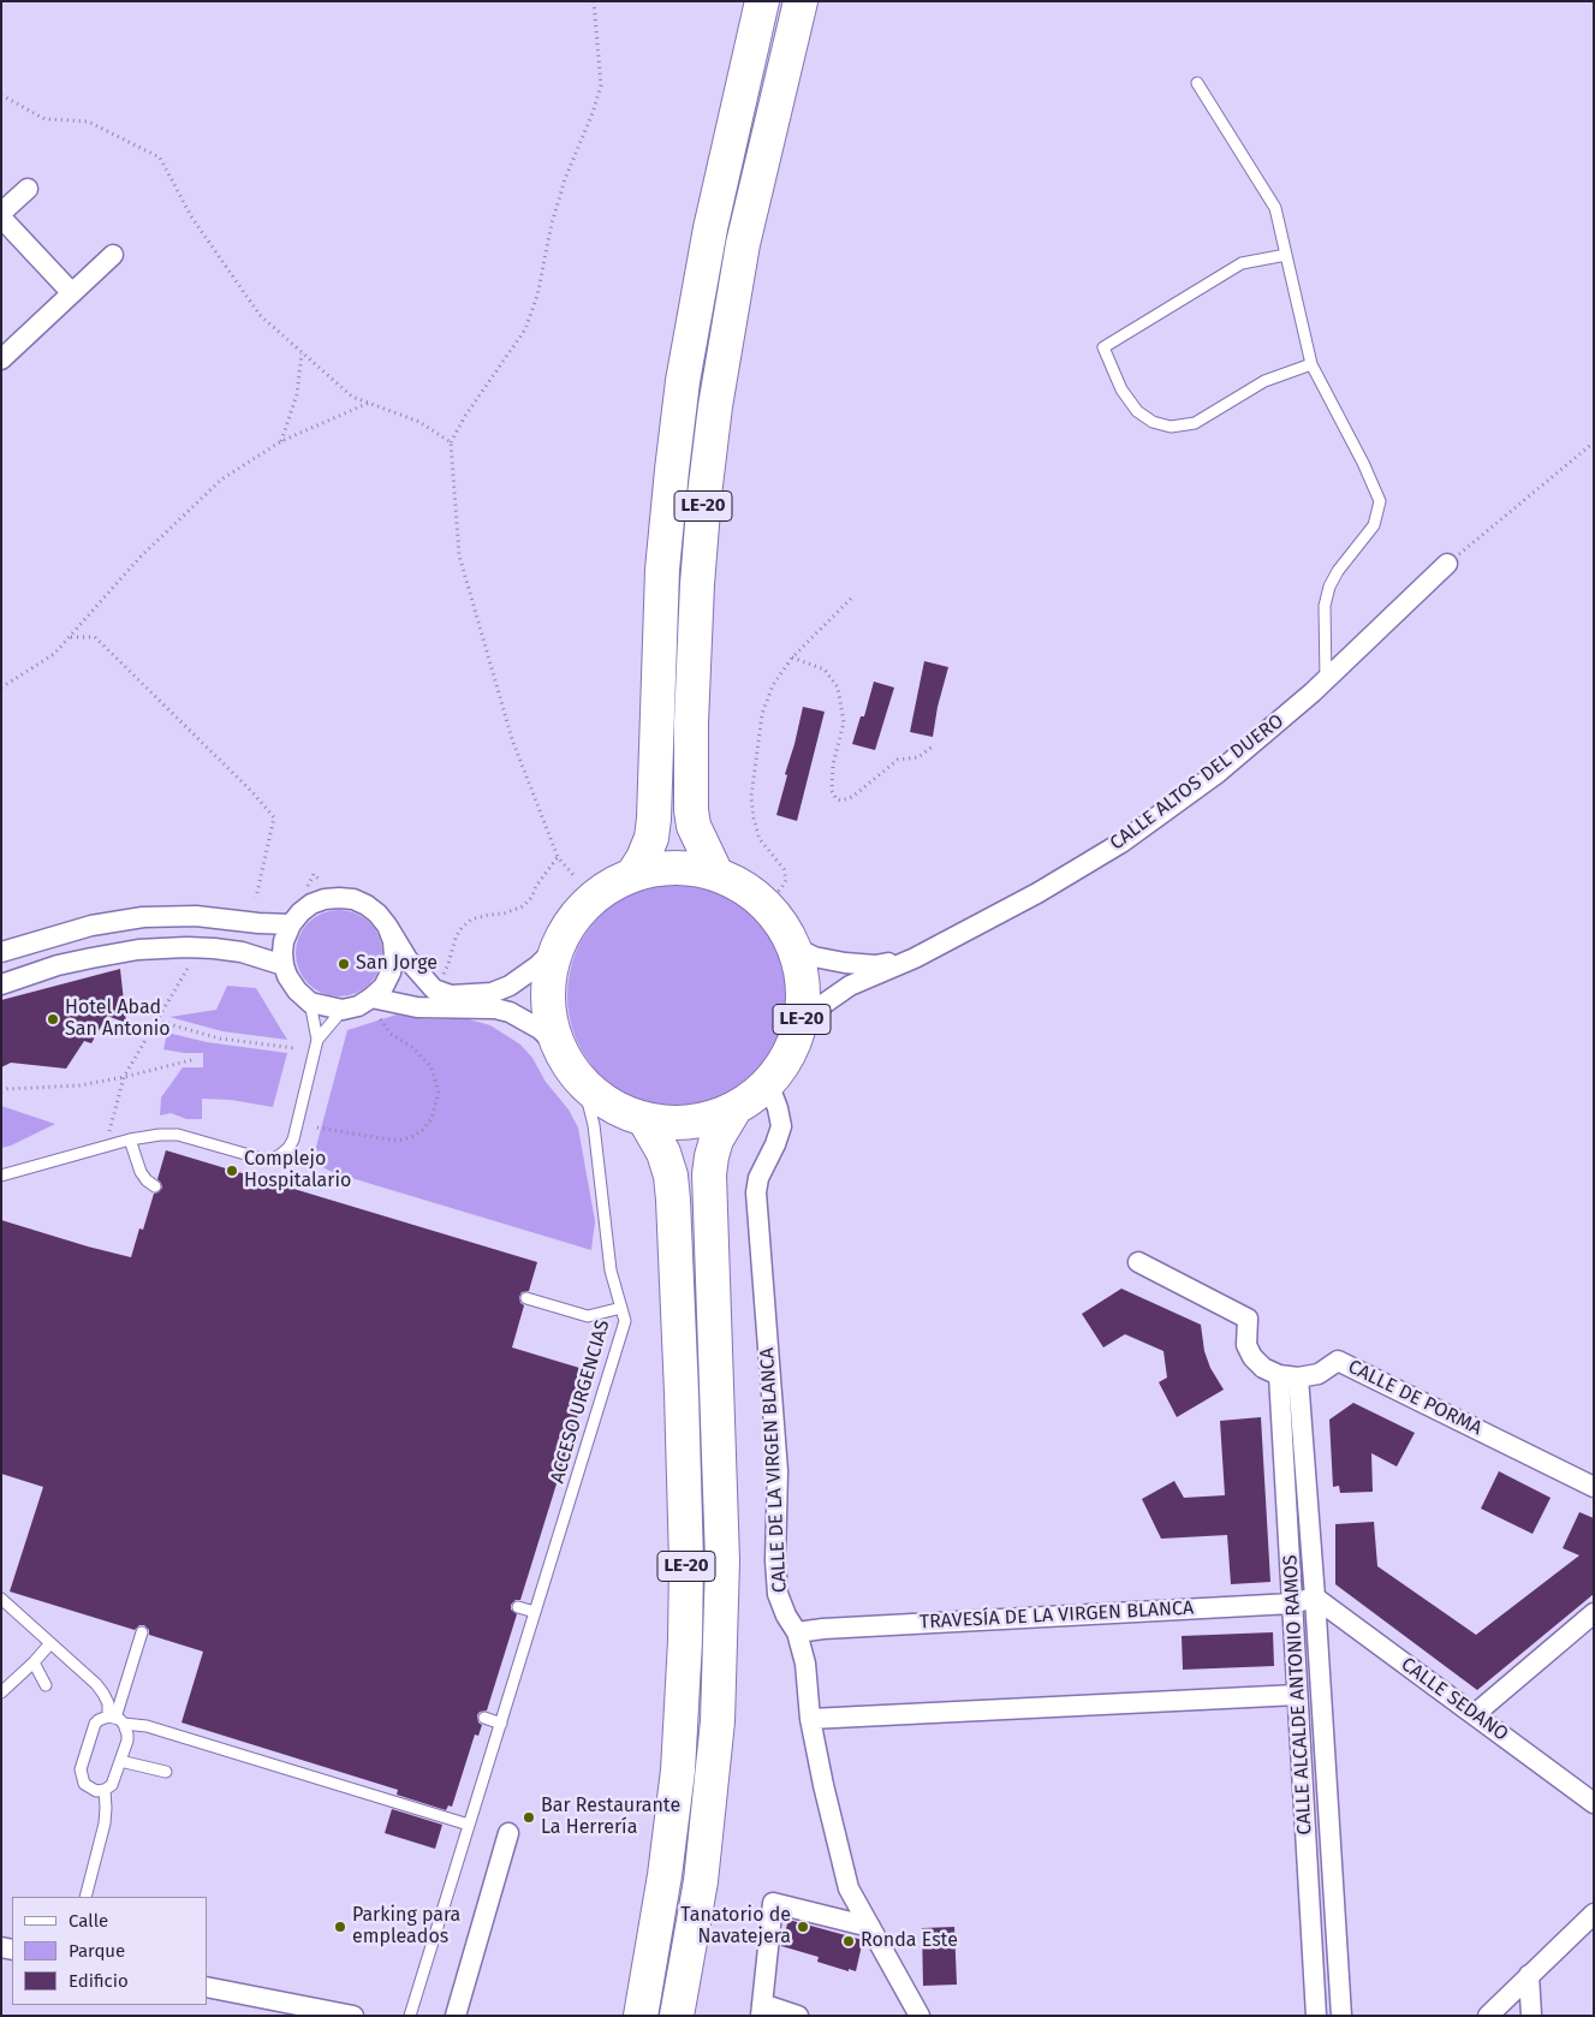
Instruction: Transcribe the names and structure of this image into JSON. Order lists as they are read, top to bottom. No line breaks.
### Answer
{"streets":{"highway":["LE-20"],"street":["CALLE ALTOS DEL DUERO","CALLE DE PORMA","CALLE DE LA VIRGEN BLANCA","TRAVESÍA DE LA VIRGEN BLANCA","CALLE ALCALDE ANTONIO RAMOS","CALLE SEDANO"],"lane":["ACCESO URGENCIAS"]},"crossings":[["LE-20","CALLE ALTOS DEL DUERO"],["LE-20","ACCESO URGENCIAS"],["LE-20","CALLE DE LA VIRGEN BLANCA"],["CALLE DE PORMA","CALLE ALCALDE ANTONIO RAMOS"],["CALLE DE LA VIRGEN BLANCA","TRAVESÍA DE LA VIRGEN BLANCA"],["TRAVESÍA DE LA VIRGEN BLANCA","CALLE ALCALDE ANTONIO RAMOS"],["TRAVESÍA DE LA VIRGEN BLANCA","CALLE SEDANO"],["CALLE ALCALDE ANTONIO RAMOS","CALLE SEDANO"]],"places":["San Jorge","Hotel Abad San Antonio","Complejo Hospitalario","Bar Restaurante La Herrería","Parking para empleados","Tanatorio de Navatejera","Ronda Este"],"legend":["Calle","Parque","Edificio"]}
